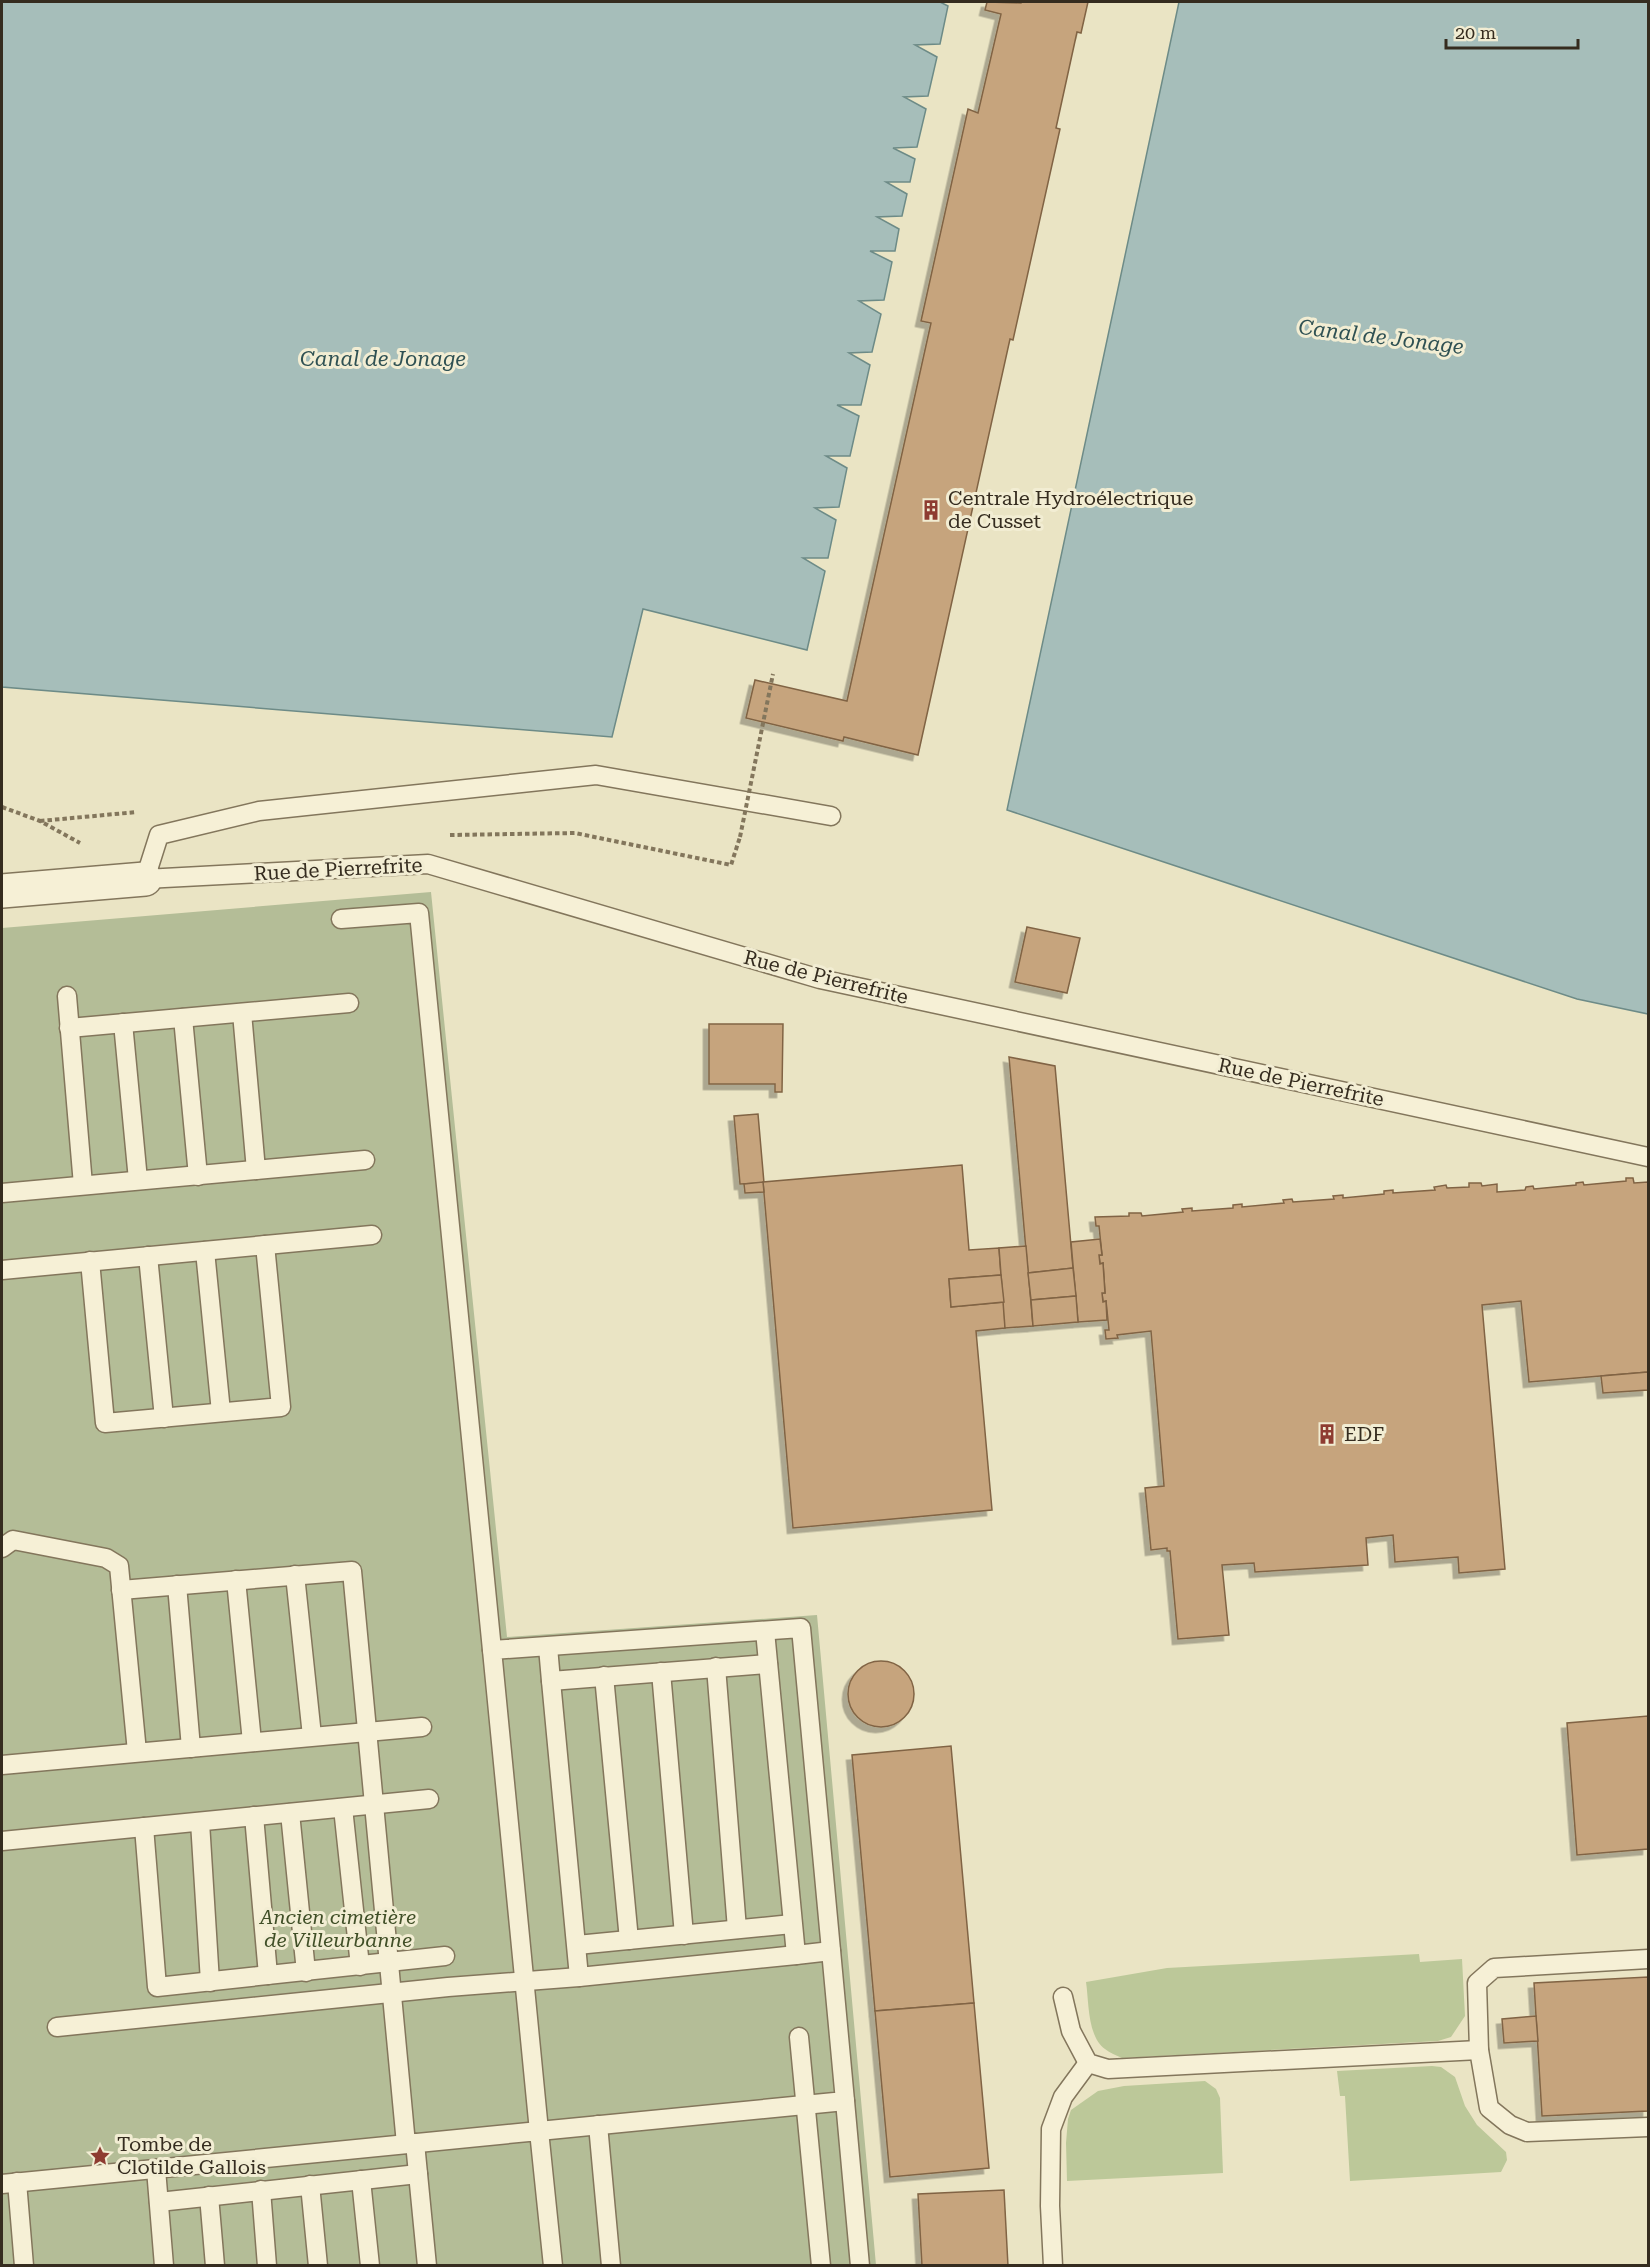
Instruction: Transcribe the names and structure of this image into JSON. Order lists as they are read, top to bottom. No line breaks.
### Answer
{"streets":{"street":["Rue de Pierrefrite"]},"water":["Canal de Jonage"],"parks":["Ancien cimetière de Villeurbanne"],"places":{"building":["Centrale Hydroélectrique de Cusset","EDF"],"place":["Tombe de Clotilde Gallois"]},"scale_bar":"20 m"}
